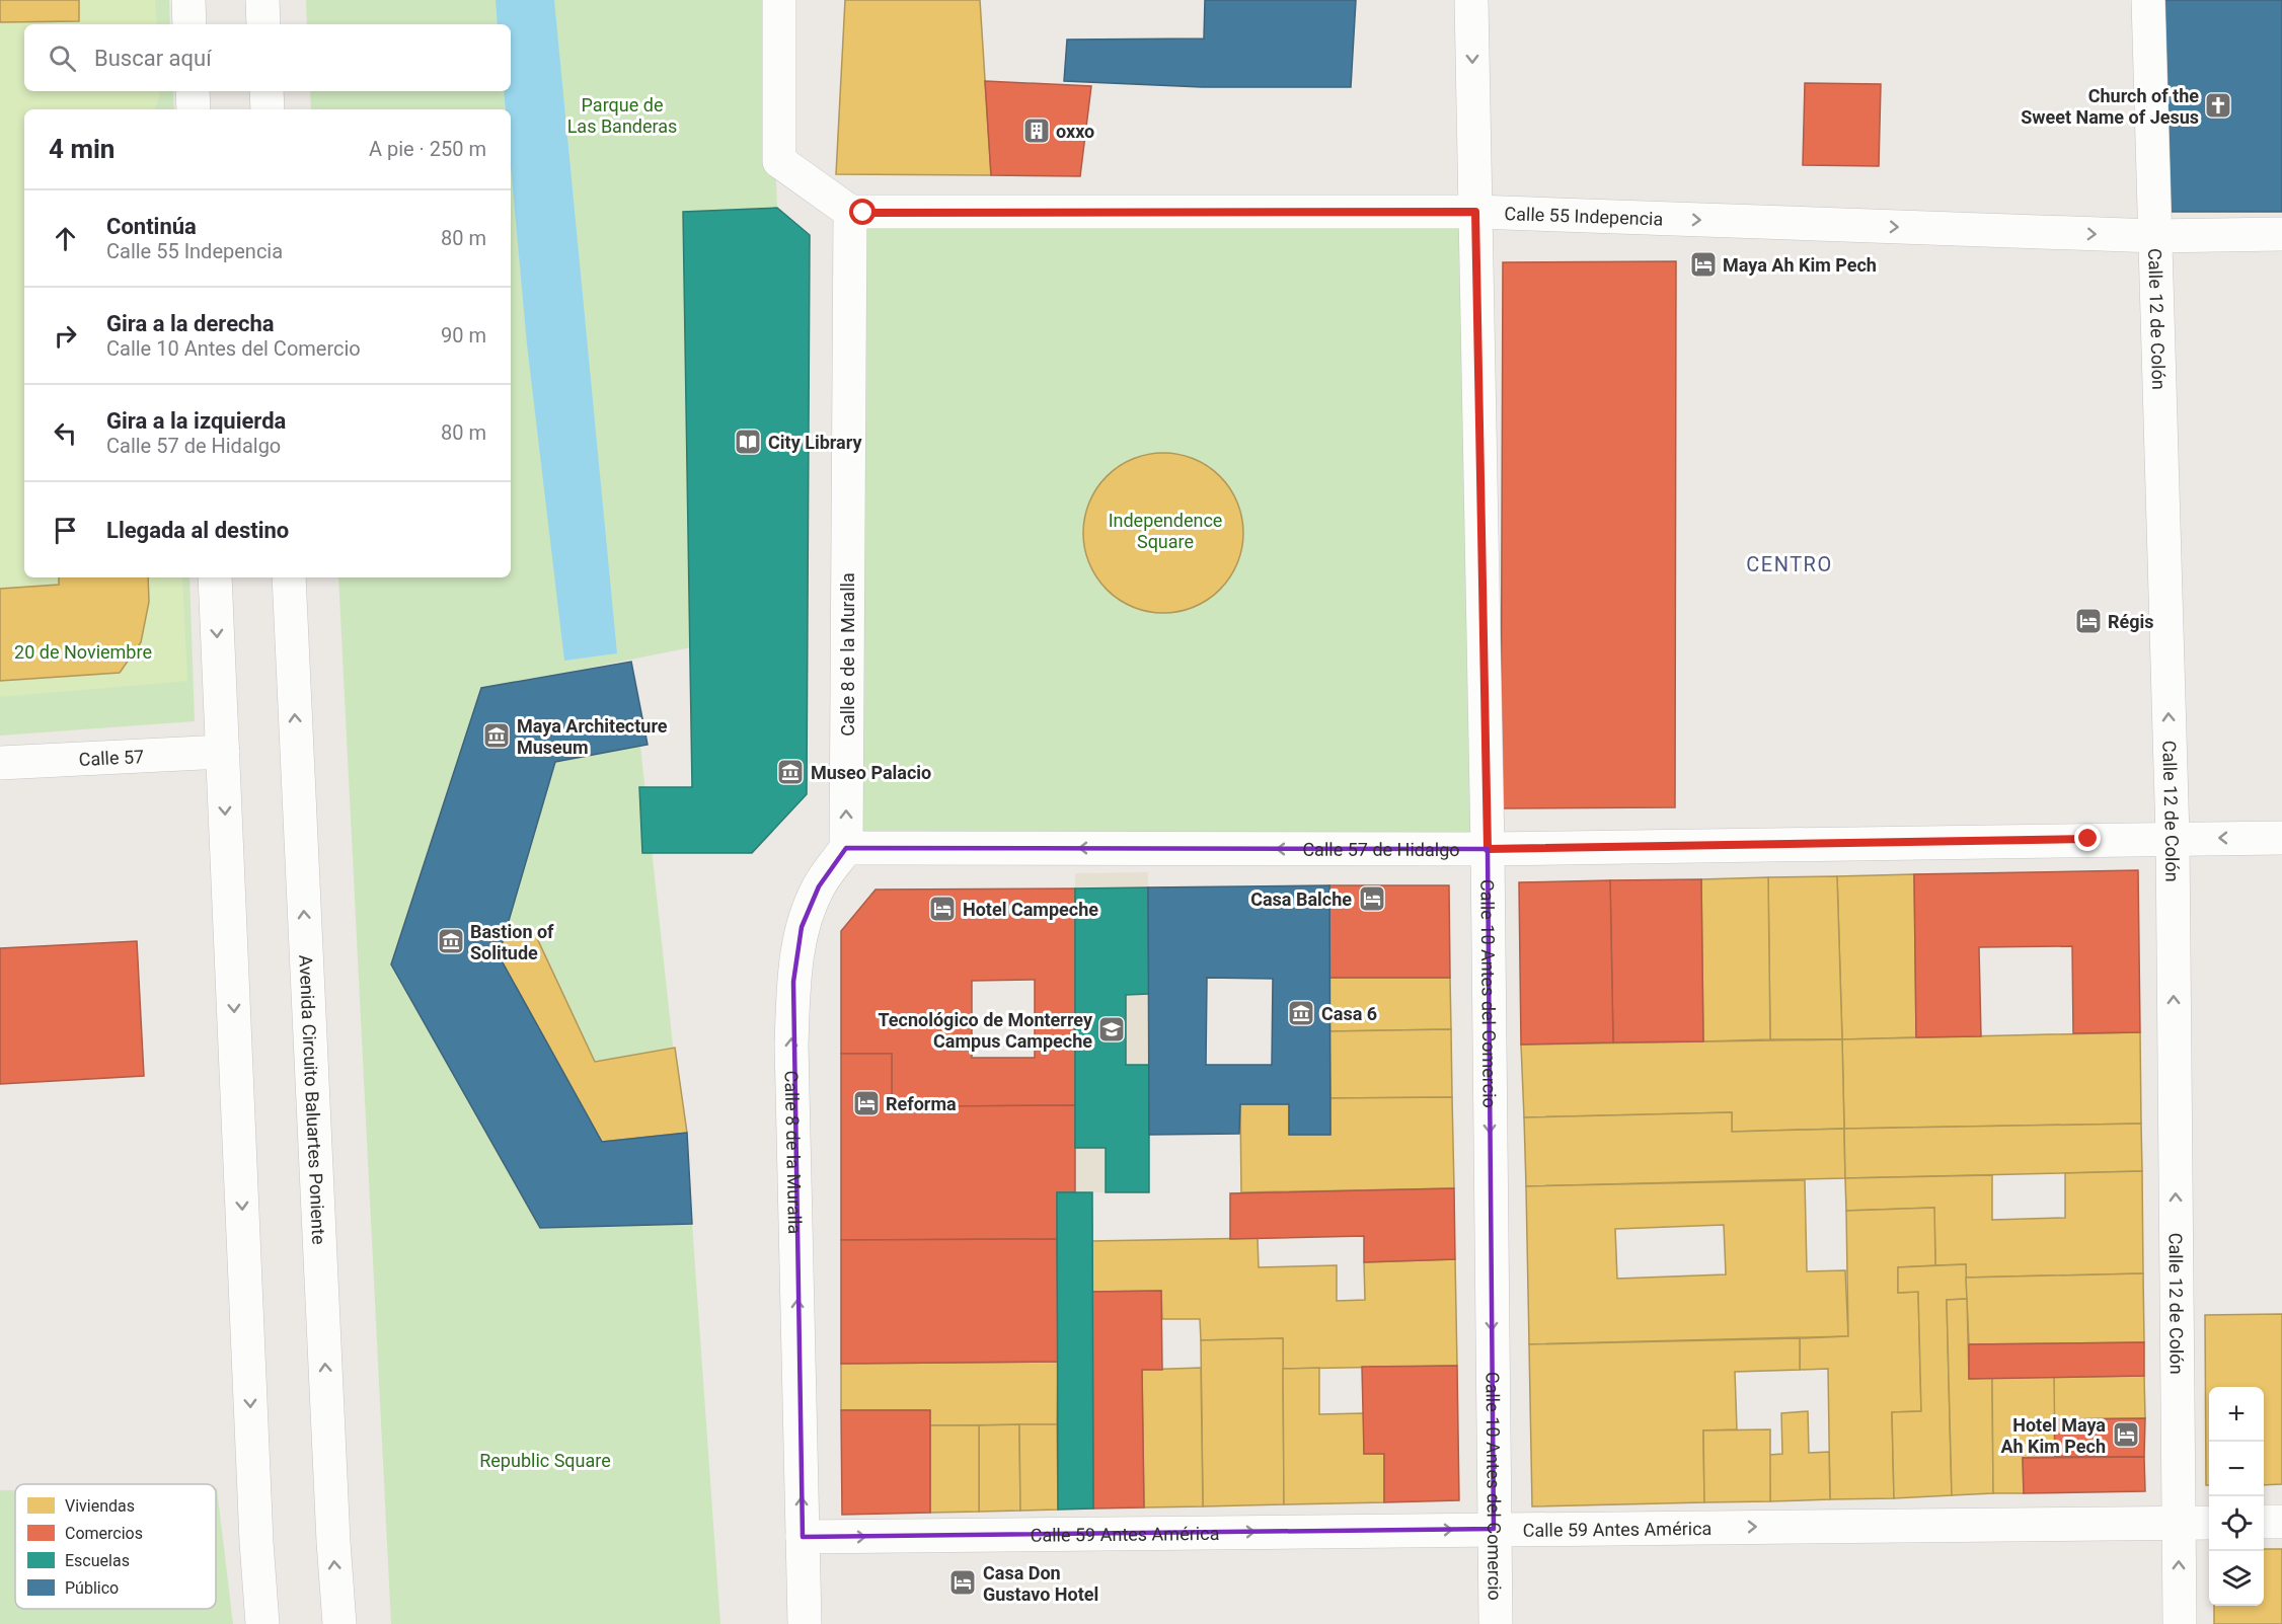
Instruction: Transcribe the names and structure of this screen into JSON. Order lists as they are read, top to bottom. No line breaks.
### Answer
{"streets":{"street":["Calle 55 Indepencia","Calle 12 de Colón","Calle 8 de la Muralla","Calle 57","Calle 57 de Hidalgo","Calle 10 Antes del Comercio","Avenida Circuito Baluartes Poniente","Calle 59 Antes América"]},"crossings":[["Calle 55 Indepencia","Calle 12 de Colón"],["Calle 55 Indepencia","Calle 8 de la Muralla"],["Calle 55 Indepencia","Calle 10 Antes del Comercio"],["Calle 12 de Colón","Calle 57 de Hidalgo"],["Calle 12 de Colón","Calle 59 Antes América"],["Calle 8 de la Muralla","Calle 57 de Hidalgo"],["Calle 8 de la Muralla","Calle 59 Antes América"],["Calle 57 de Hidalgo","Calle 10 Antes del Comercio"],["Calle 10 Antes del Comercio","Calle 59 Antes América"]],"one_way":["Calle 55 Indepencia","Calle 12 de Colón","Calle 8 de la Muralla","Calle 57 de Hidalgo","Calle 10 Antes del Comercio","Calle 59 Antes América"],"districts":["CENTRO"],"parks":["Parque de Las Banderas","Independence Square","20 de Noviembre","Republic Square"],"places":{"church":["Church of the Sweet Name of Jesus"],"building":["oxxo"],"hotel":["Maya Ah Kim Pech","Régis","Casa Balche","Hotel Campeche","Reforma","Hotel Maya Ah Kim Pech","Casa Don Gustavo Hotel"],"library":["City Library"],"museum":["Maya Architecture Museum","Museo Palacio","Bastion of Solitude","Casa 6"],"school or university":["Tecnológico de Monterrey Campus Campeche"]},"legend":["Viviendas","Comercios","Escuelas","Público"],"page":{"search":"Buscar aquí","heading":["4 min","A pie · 250 m"],"list":[["Continúa","Calle 55 Indepencia","80 m"],["Gira a la derecha","Calle 10 Antes del Comercio","90 m"],["Gira a la izquierda","Calle 57 de Hidalgo","80 m"],"Llegada al destino"],"map_buttons":["+","−"]}}
